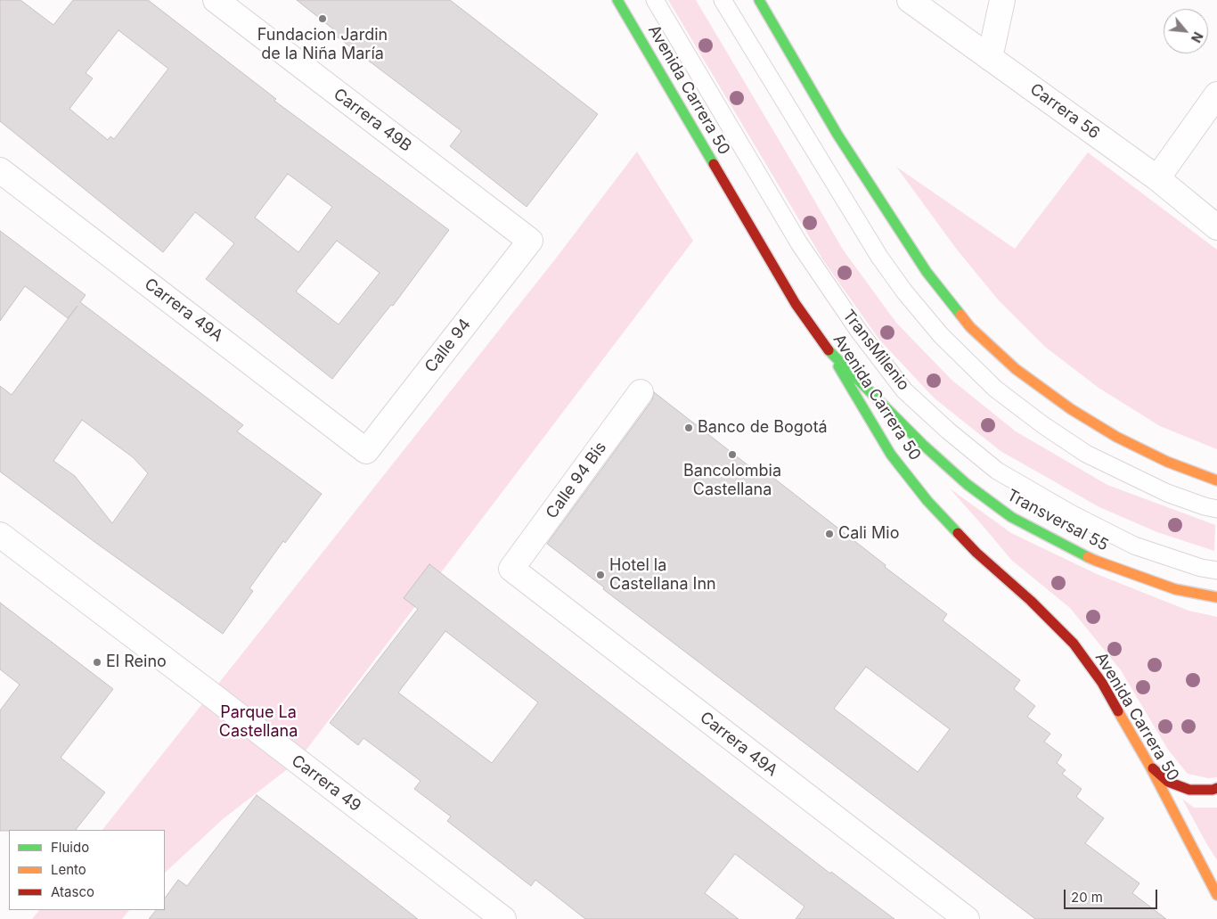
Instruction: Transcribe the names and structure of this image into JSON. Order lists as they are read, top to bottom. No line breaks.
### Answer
{"streets":{"main road":["Avenida Carrera 50","Transversal 55"],"street":["Carrera 56","Carrera 49B","Carrera 49A","Calle 94","Calle 94 Bis","Carrera 49"],"lane":["TransMilenio"]},"crossings":[["Avenida Carrera 50","Transversal 55"],["Carrera 49B","Calle 94"],["Carrera 49A","Calle 94"],["Carrera 49A","Calle 94 Bis"]],"parks":["Parque La Castellana"],"places":["Fundacion Jardin de la Niña María","Banco de Bogotá","Bancolombia Castellana","Cali Mio","Hotel la Castellana Inn","El Reino"],"legend":["Fluido","Lento","Atasco"],"scale_bar":"20 m","north":"bottom right"}
